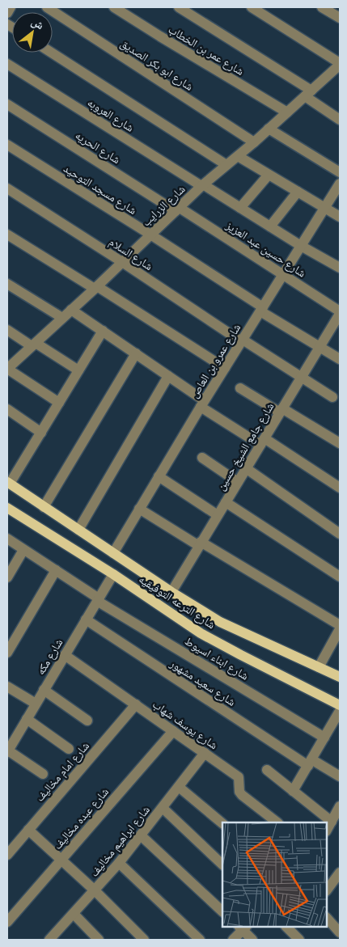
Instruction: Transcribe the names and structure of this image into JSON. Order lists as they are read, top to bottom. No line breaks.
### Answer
{"streets":{"main road":["شارع الترعه التوفيقيه"],"street":["شارع عمر بن الخطاب","شارع ابو بكر الصديق","شارع العروبه","شارع الحريه","شارع مسجد التوحيد","شارع الزرايب","شارع حسين عبد العزيز","شارع السلام","شارع عمرو بن العاص","شارع جامع الشيخ حسين","شارع مكه","شارع ابناء اسيوط","شارع سعيد مشهور","شارع يوسف شهاب","شارع امام مخاليف","شارع عبده مخاليف","شارع ابراهيم مخاليف"]},"crossings":[["شارع عمر بن الخطاب","شارع الزرايب"],["شارع ابو بكر الصديق","شارع الزرايب"],["شارع العروبه","شارع الزرايب"],["شارع العروبه","شارع عمرو بن العاص"],["شارع الحريه","شارع الزرايب"],["شارع الحريه","شارع حسين عبد العزيز"],["شارع مسجد التوحيد","شارع الزرايب"],["شارع مسجد التوحيد","شارع عمرو بن العاص"],["شارع مسجد التوحيد","شارع جامع الشيخ حسين"],["شارع الزرايب","شارع حسين عبد العزيز"],["شارع الزرايب","شارع السلام"],["شارع حسين عبد العزيز","شارع عمرو بن العاص"],["شارع حسين عبد العزيز","شارع جامع الشيخ حسين"],["شارع السلام","شارع عمرو بن العاص"],["شارع عمرو بن العاص","شارع الترعه التوفيقيه"],["شارع جامع الشيخ حسين","شارع الترعه التوفيقيه"],["شارع الترعه التوفيقيه","شارع مكه"],["شارع مكه","شارع ابناء اسيوط"],["شارع مكه","شارع سعيد مشهور"],["شارع مكه","شارع يوسف شهاب"],["شارع يوسف شهاب","شارع امام مخاليف"],["شارع يوسف شهاب","شارع عبده مخاليف"],["شارع يوسف شهاب","شارع ابراهيم مخاليف"]],"north":"top right"}
